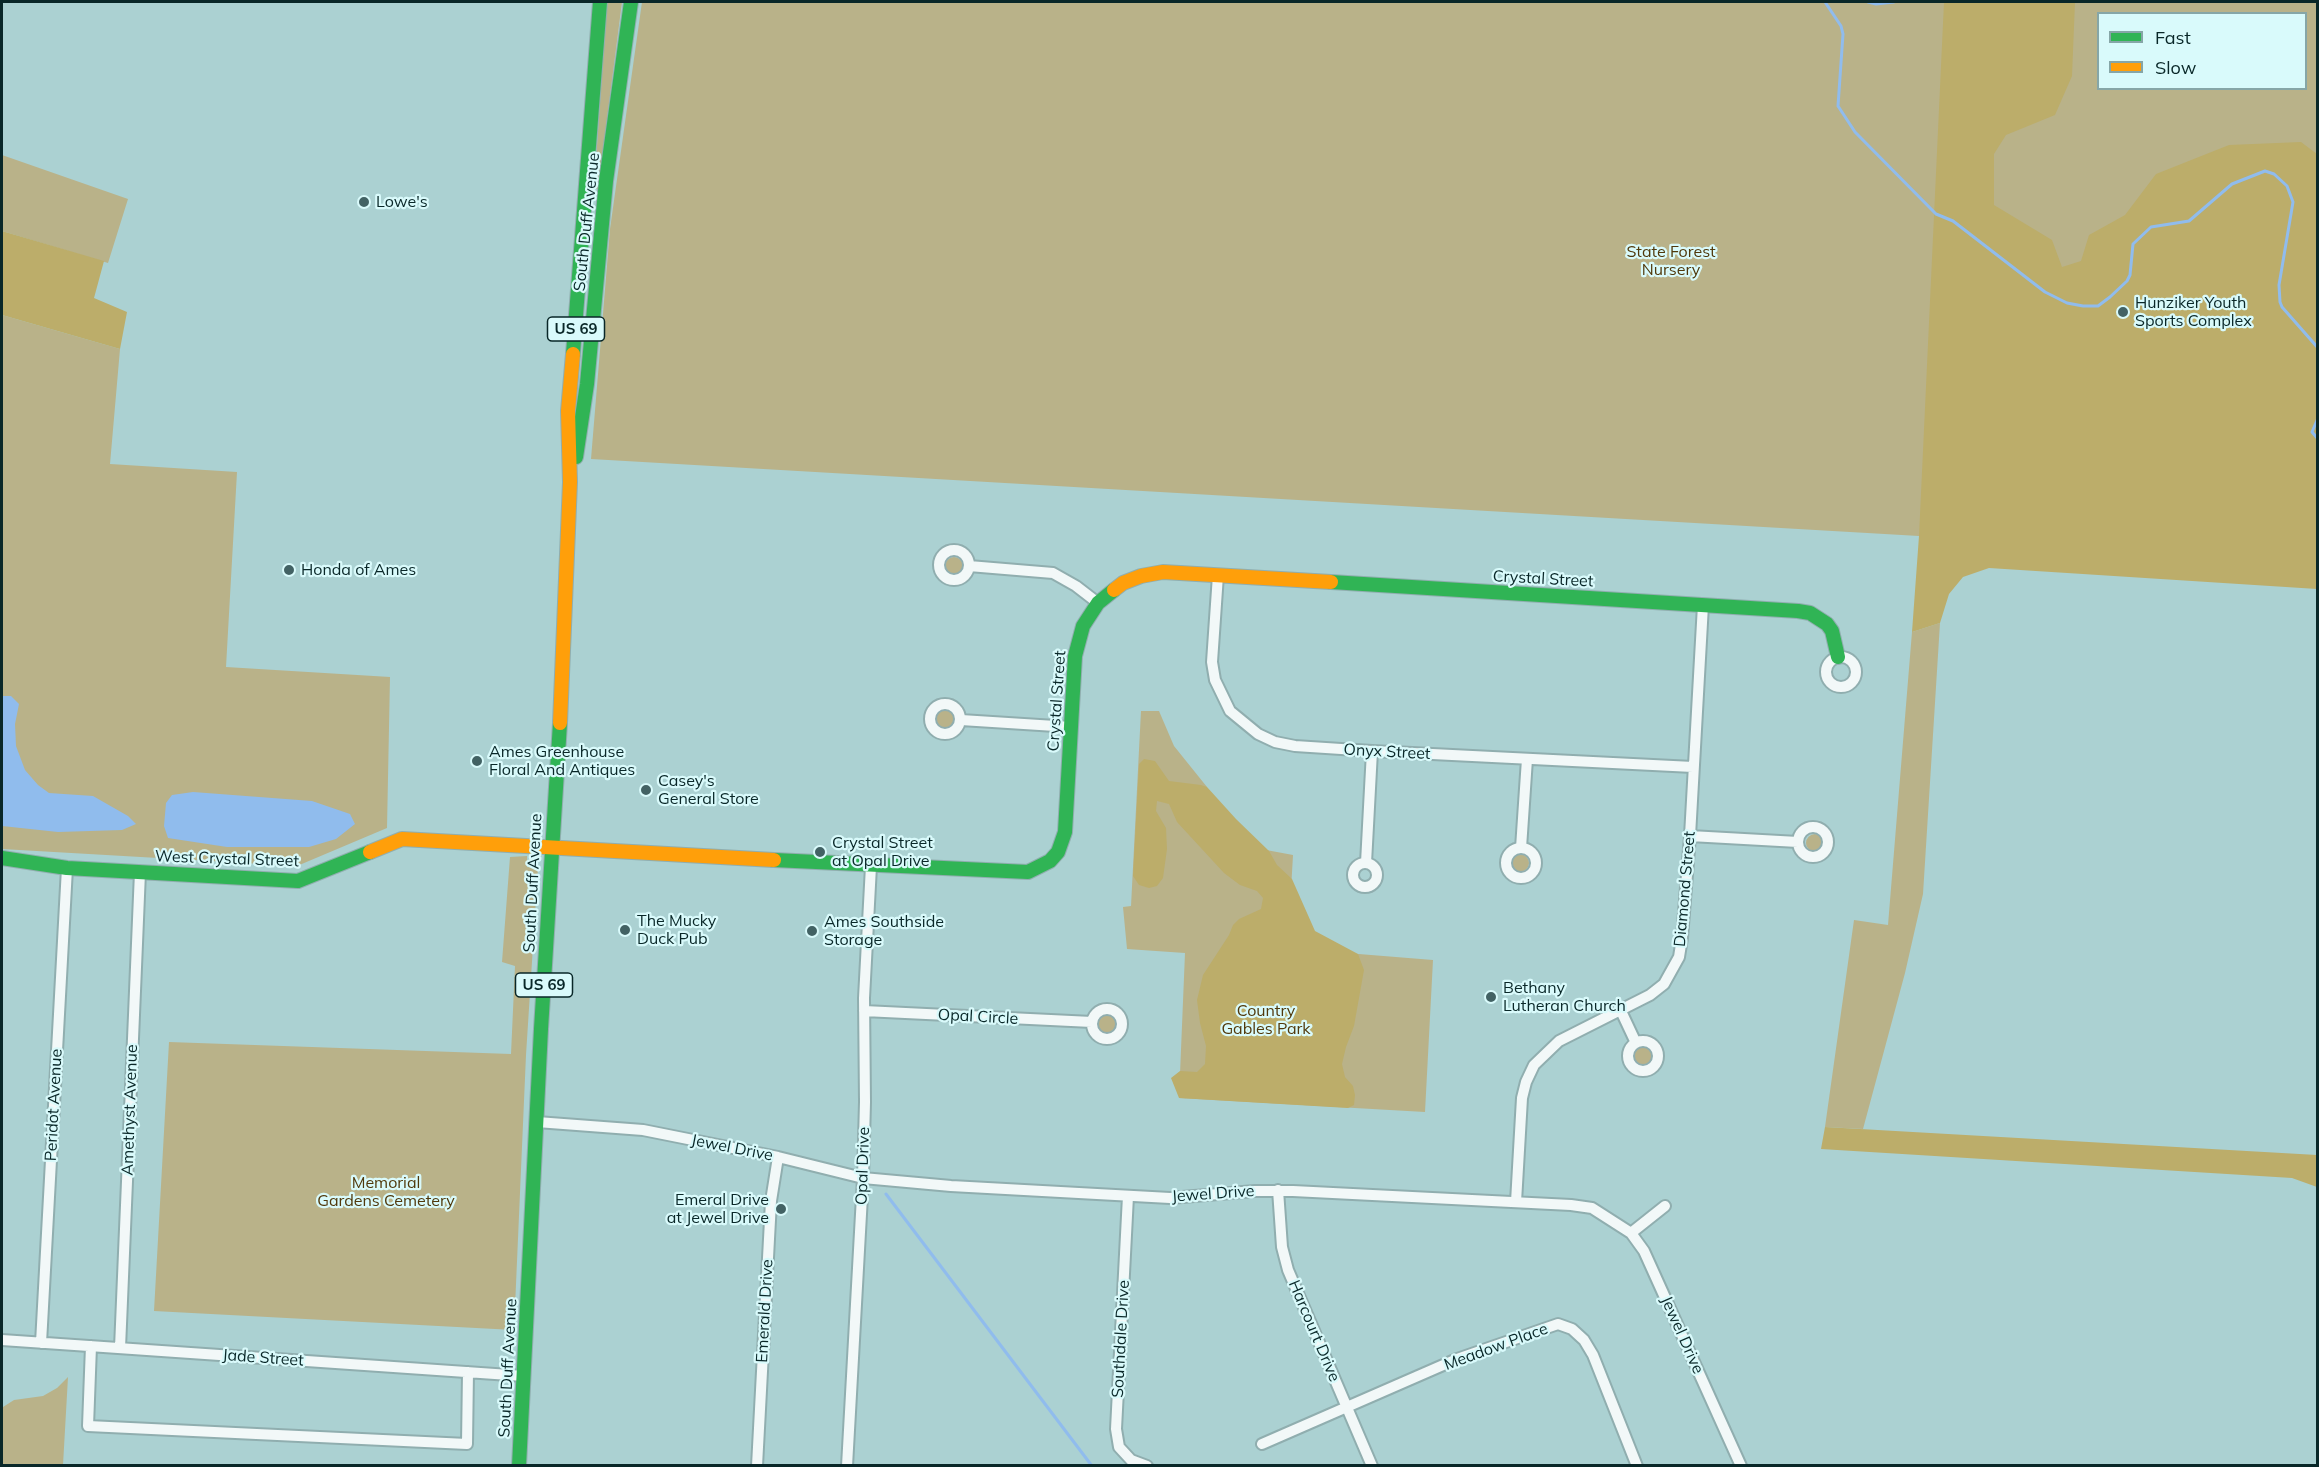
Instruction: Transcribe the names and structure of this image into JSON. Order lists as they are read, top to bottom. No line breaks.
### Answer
{"streets":{"street":["South Duff Avenue","US 69","Crystal Street","Onyx Street","West Crystal Street","Diamond Street","Opal Circle","Peridot Avenue","Amethyst Avenue","Jewel Drive","Opal Drive","Emerald Drive","Harcourt Drive","Southdale Drive","Meadow Place","Jade Street"]},"crossings":[["South Duff Avenue","Crystal Street"],["South Duff Avenue","West Crystal Street"],["South Duff Avenue","Jewel Drive"],["South Duff Avenue","Jade Street"],["Crystal Street","Onyx Street"],["Crystal Street","West Crystal Street"],["Crystal Street","Diamond Street"],["Crystal Street","Opal Drive"],["Onyx Street","Diamond Street"],["West Crystal Street","Peridot Avenue"],["West Crystal Street","Amethyst Avenue"],["Diamond Street","Jewel Drive"],["Opal Circle","Opal Drive"],["Peridot Avenue","Jade Street"],["Amethyst Avenue","Jade Street"],["Jewel Drive","Opal Drive"],["Jewel Drive","Emerald Drive"],["Jewel Drive","Harcourt Drive"],["Jewel Drive","Southdale Drive"],["Harcourt Drive","Meadow Place"]],"parks":["State Forest Nursery","Country Gables Park","Memorial Gardens Cemetery"],"places":["Lowe's","Hunziker Youth Sports Complex","Honda of Ames","Ames Greenhouse Floral And Antiques","Casey's General Store","Crystal Street at Opal Drive","The Mucky Duck Pub","Ames Southside Storage","Bethany Lutheran Church","Emeral Drive at Jewel Drive"],"legend":["Fast","Slow"]}
